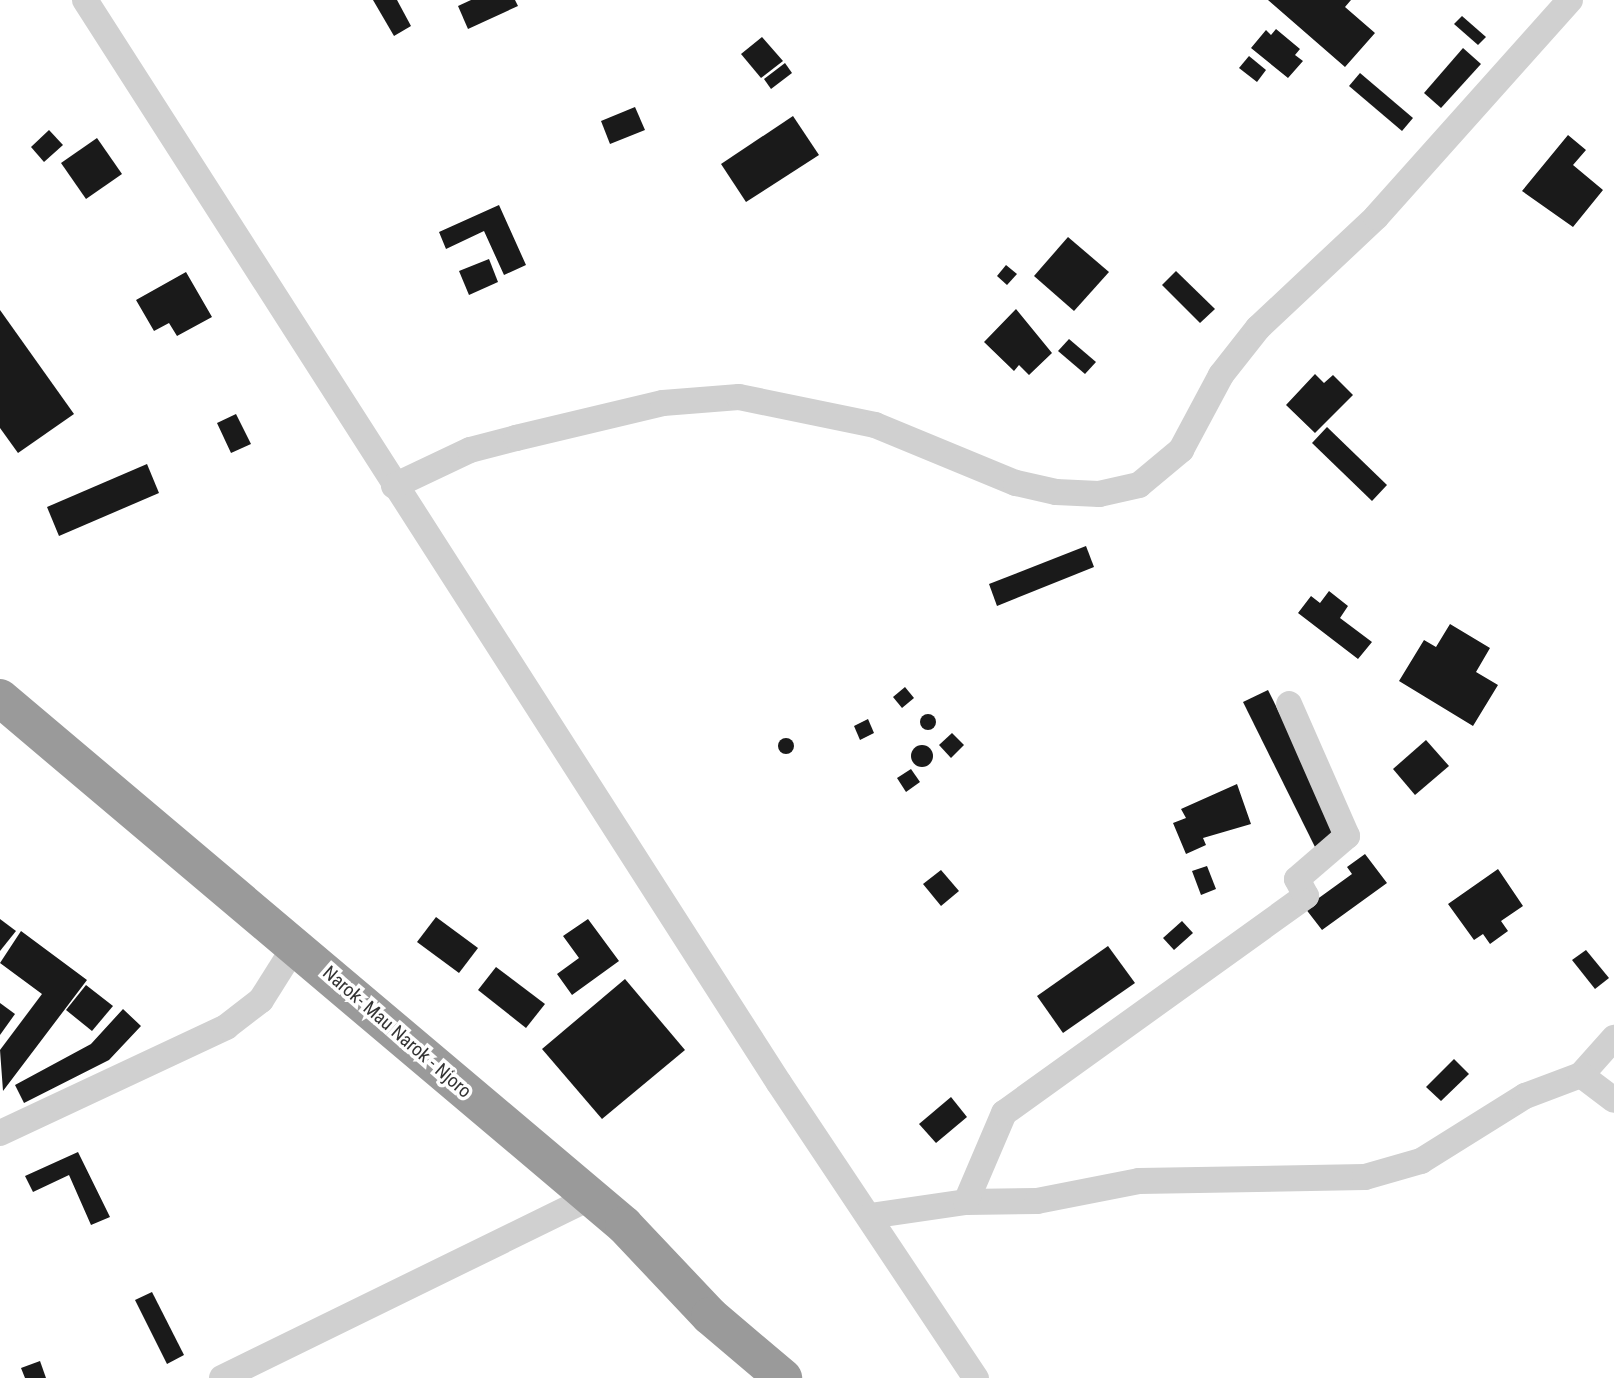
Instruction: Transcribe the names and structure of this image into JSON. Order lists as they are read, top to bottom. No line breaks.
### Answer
{"streets":{"highway":["Narok- Mau Narok - Njoro"]}}
